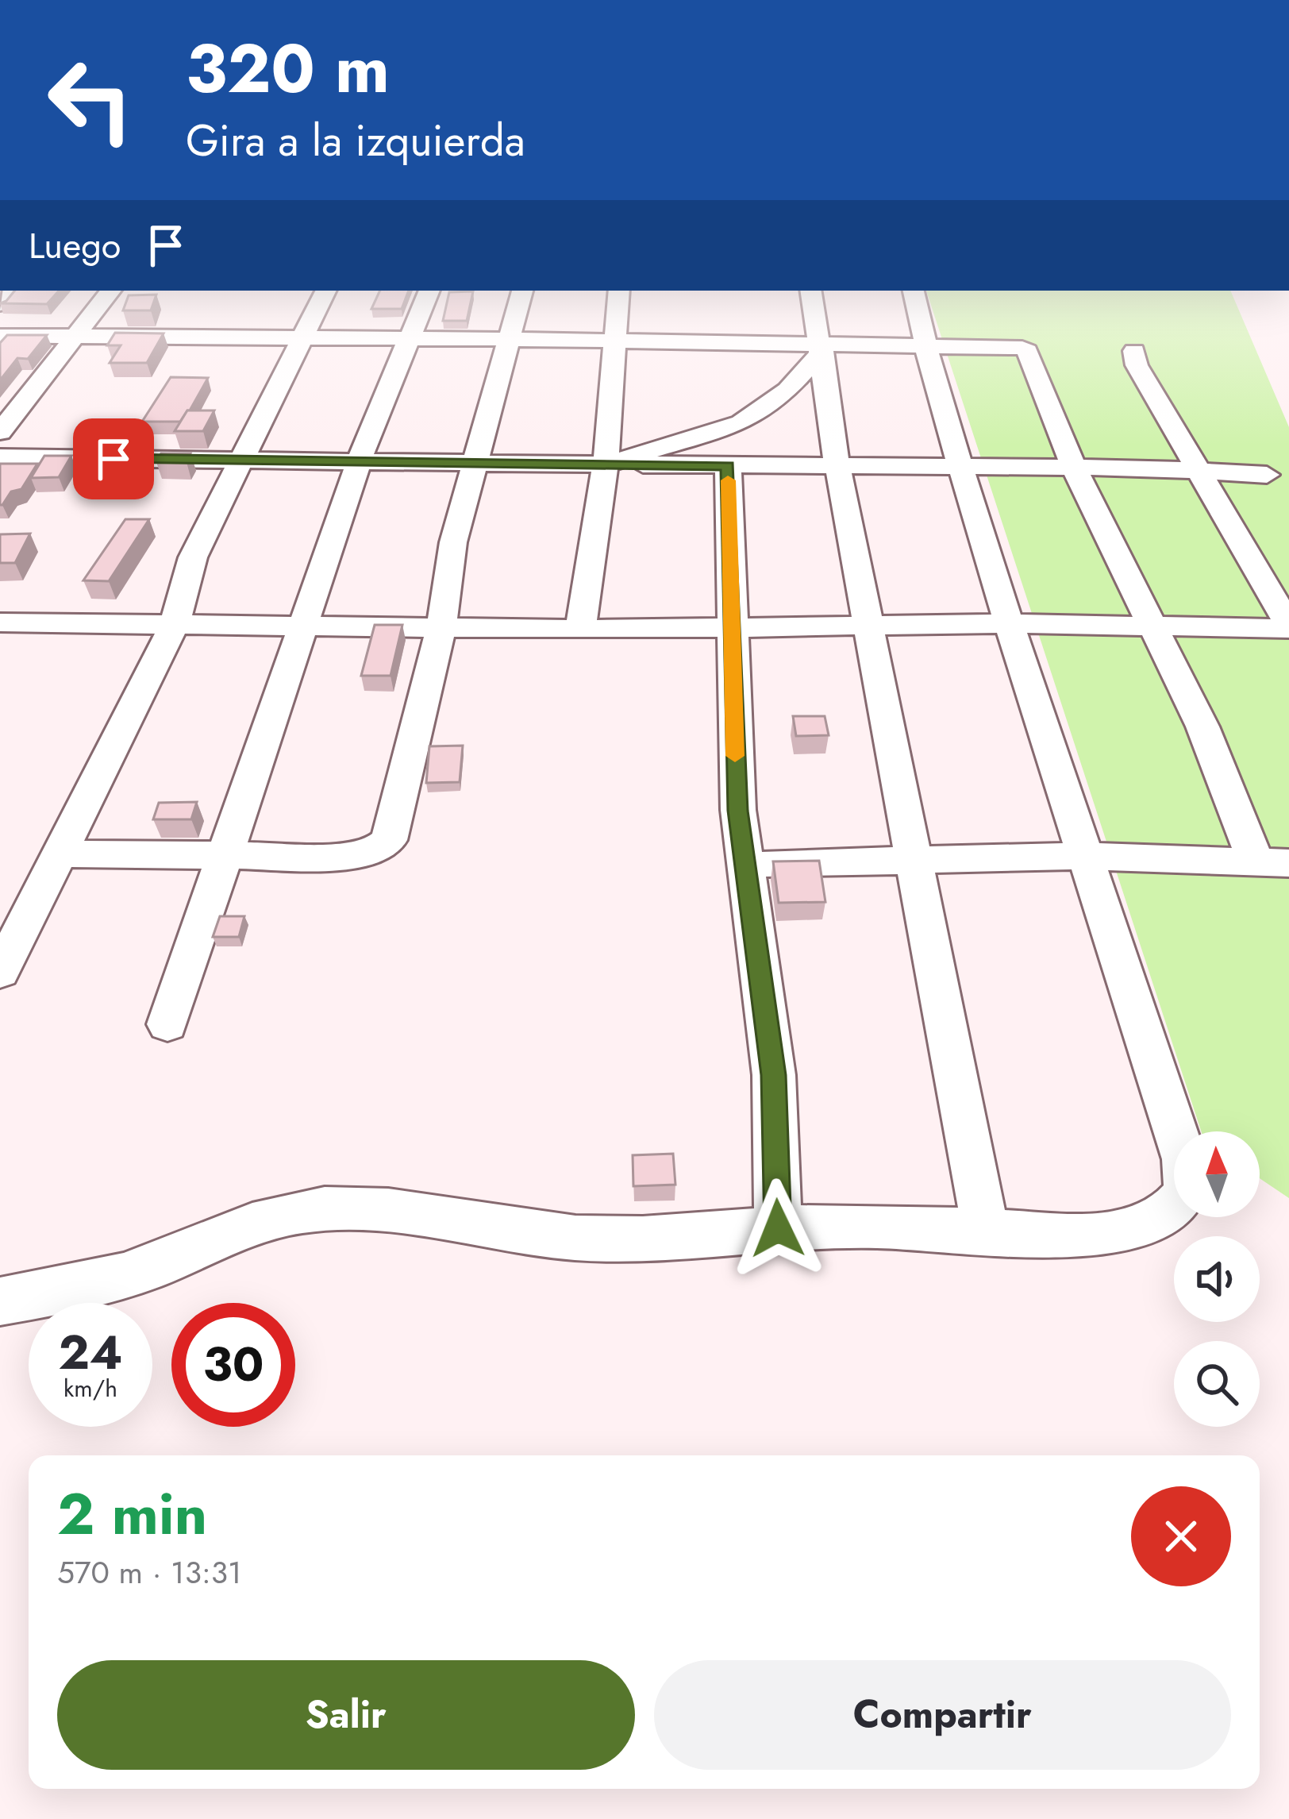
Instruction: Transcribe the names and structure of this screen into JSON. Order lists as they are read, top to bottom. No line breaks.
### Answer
{"north":"top","page":{"turn":["320 m","Gira a la izquierda"],"then":"Luego","speed":"24 km/h","limit":"30","heading":["2 min","570 m · 13:31"],"buttons":["Salir","Compartir"]}}
